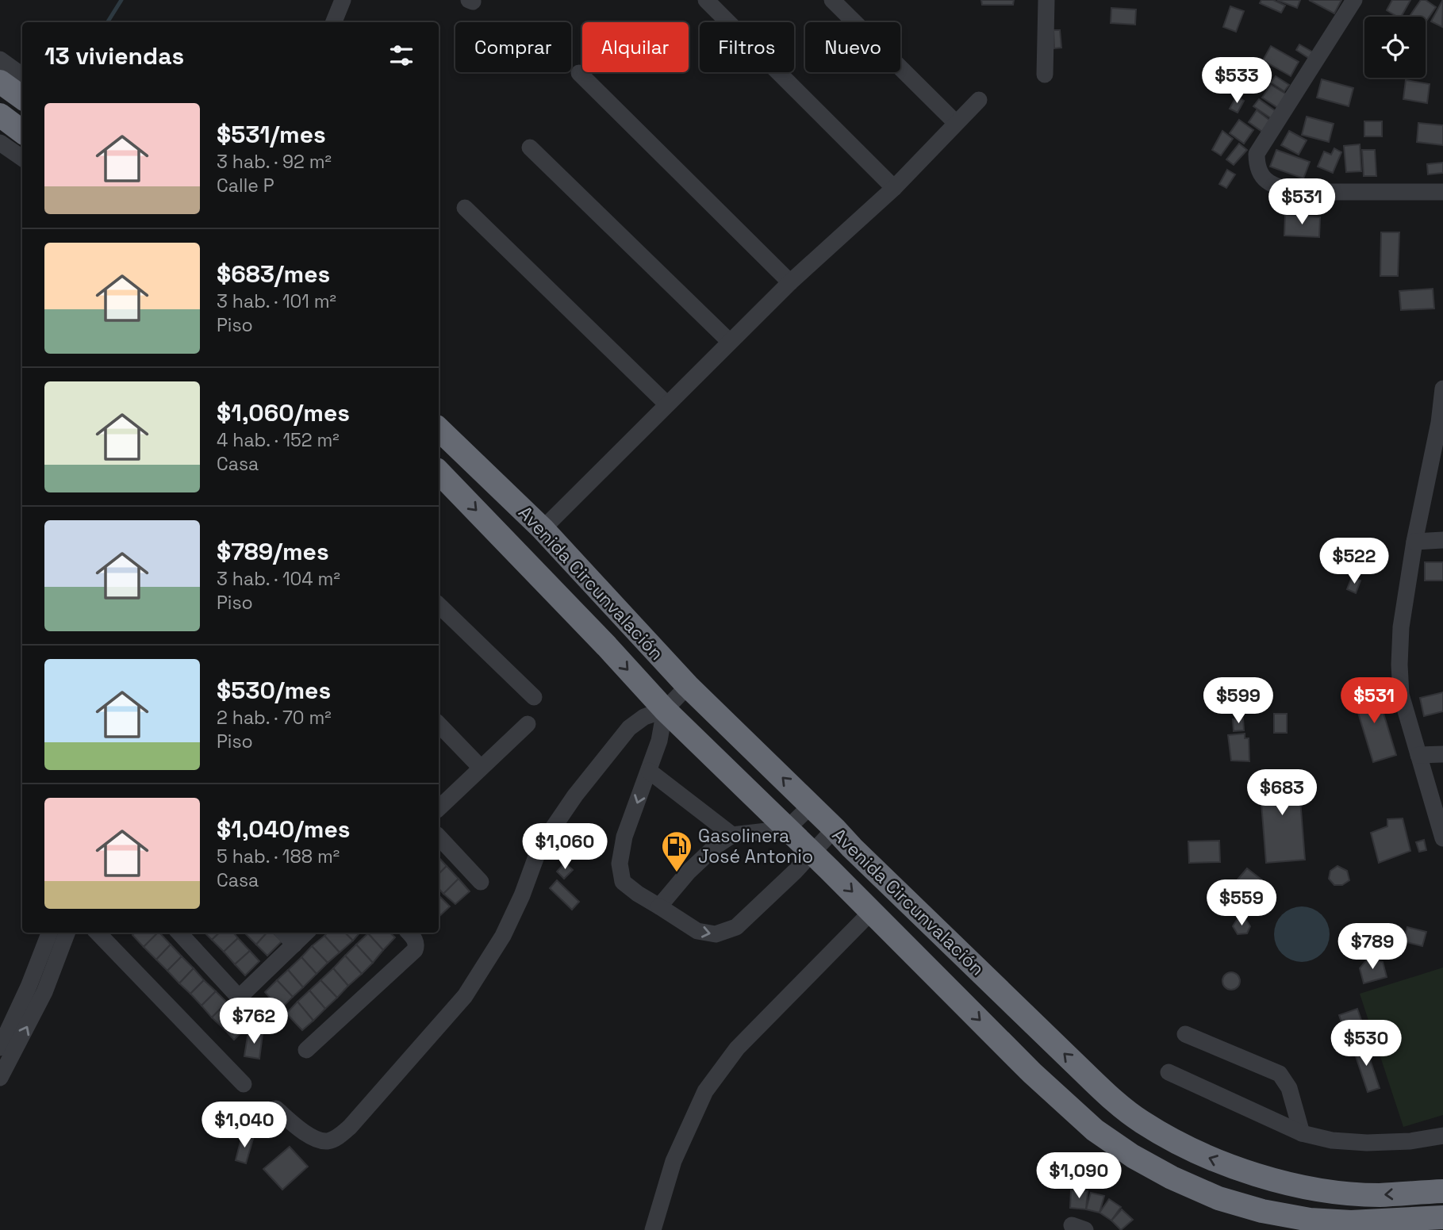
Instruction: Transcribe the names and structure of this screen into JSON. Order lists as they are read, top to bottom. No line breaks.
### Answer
{"streets":{"highway":["Avenida Circunvalación"]},"places":{"fuel station":["Gasolinera José Antonio"]},"page":{"chip":["Comprar","Alquilar","Filtros","Nuevo"],"heading":"13 viviendas","price":["$533","$531","$522","$599","$531","$683","$1,060","$559","$789","$762","$530","$1,040","$1,090"],"list":[{"name":"$531/mes","note":"3 hab. · 92 m² · Calle P"},{"name":"$683/mes","note":"3 hab. · 101 m² · Piso"},{"name":"$1,060/mes","note":"4 hab. · 152 m² · Casa"},{"name":"$789/mes","note":"3 hab. · 104 m² · Piso"},{"name":"$530/mes","note":"2 hab. · 70 m² · Piso"},{"name":"$1,040/mes","note":"5 hab. · 188 m² · Casa"}]}}
